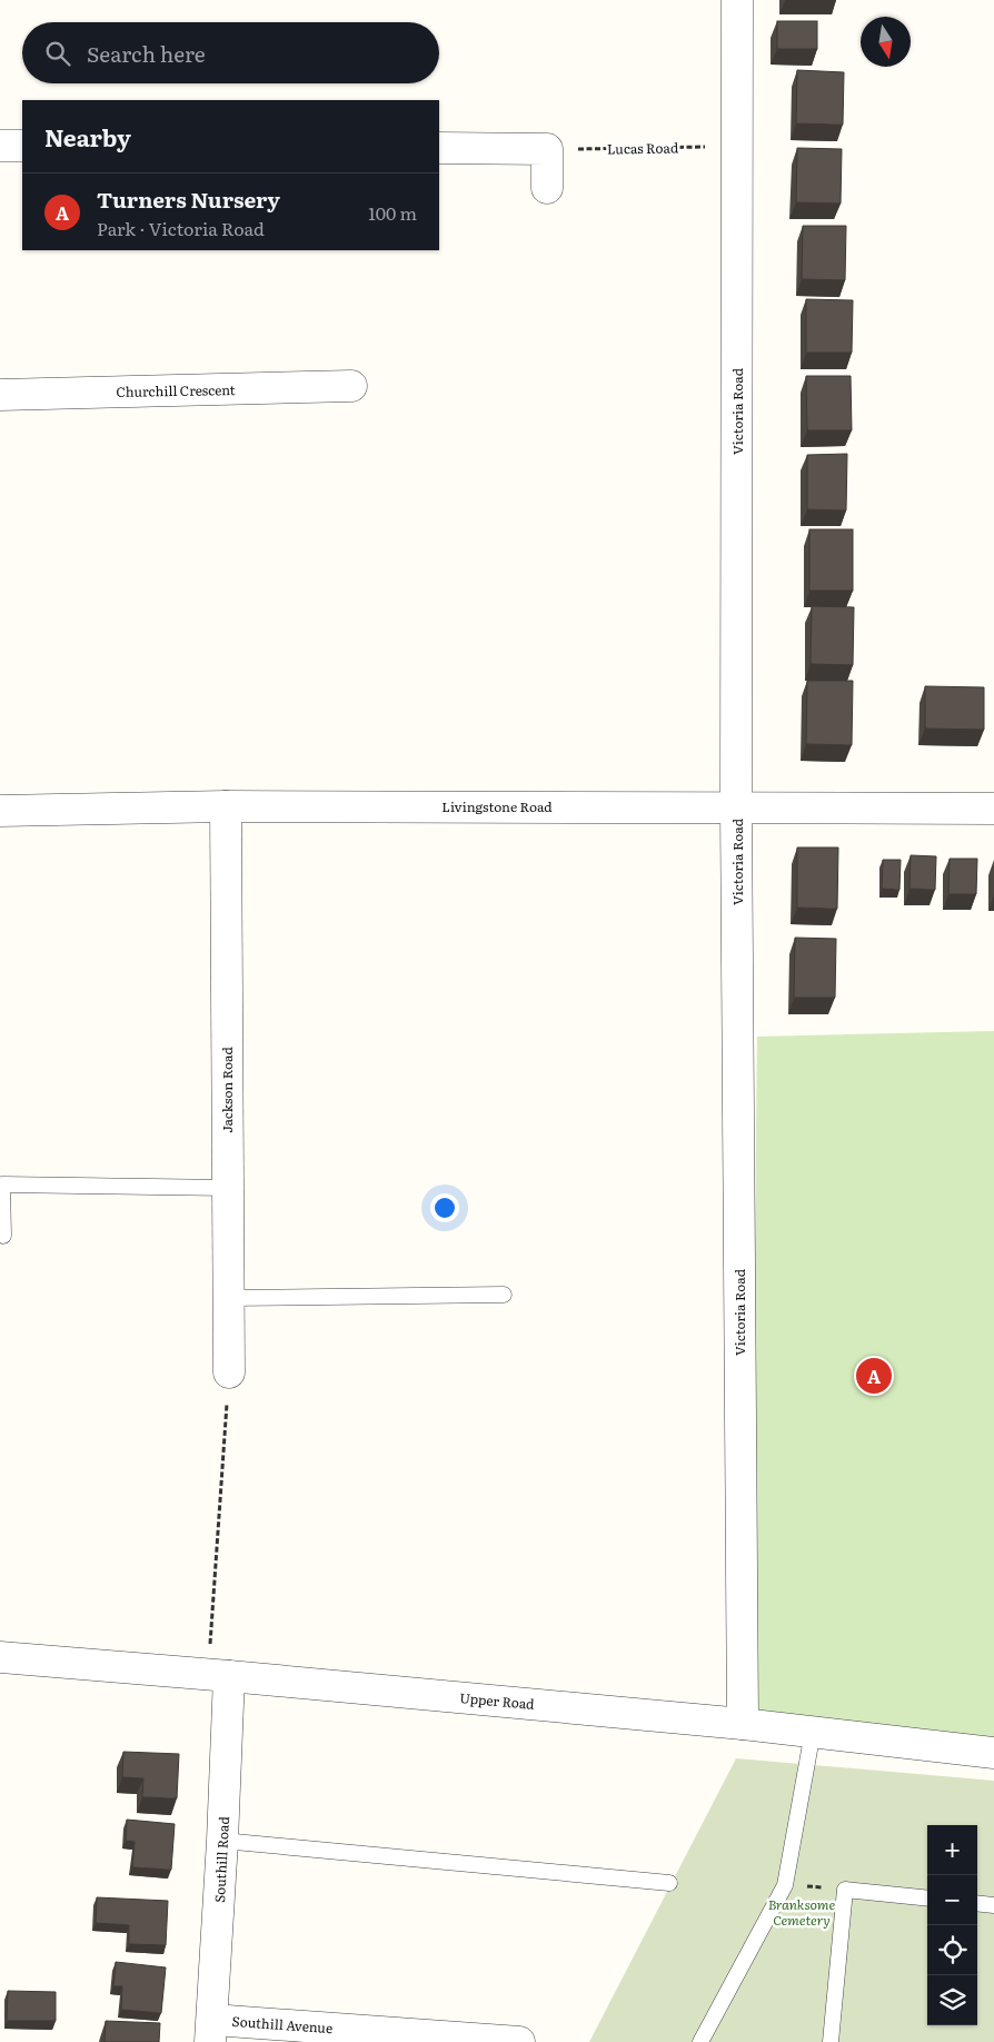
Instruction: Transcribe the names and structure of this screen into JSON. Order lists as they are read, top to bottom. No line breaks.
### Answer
{"streets":{"street":["Churchill Crescent","Victoria Road","Livingstone Road","Jackson Road","Upper Road","Southill Road","Southill Avenue"],"path":["Lucas Road"]},"crossings":[["Lucas Road","Victoria Road"],["Victoria Road","Livingstone Road"],["Victoria Road","Upper Road"],["Livingstone Road","Jackson Road"],["Upper Road","Southill Road"],["Southill Road","Southill Avenue"]],"parks":["Branksome Cemetery"],"north":"bottom","page":{"search":"Search here","heading":"Nearby","list":[{"mark":"A","name":"Turners Nursery","note":"Park · Victoria Road","value":"100 m"}],"pins":"A","map_buttons":["+","−"]}}
